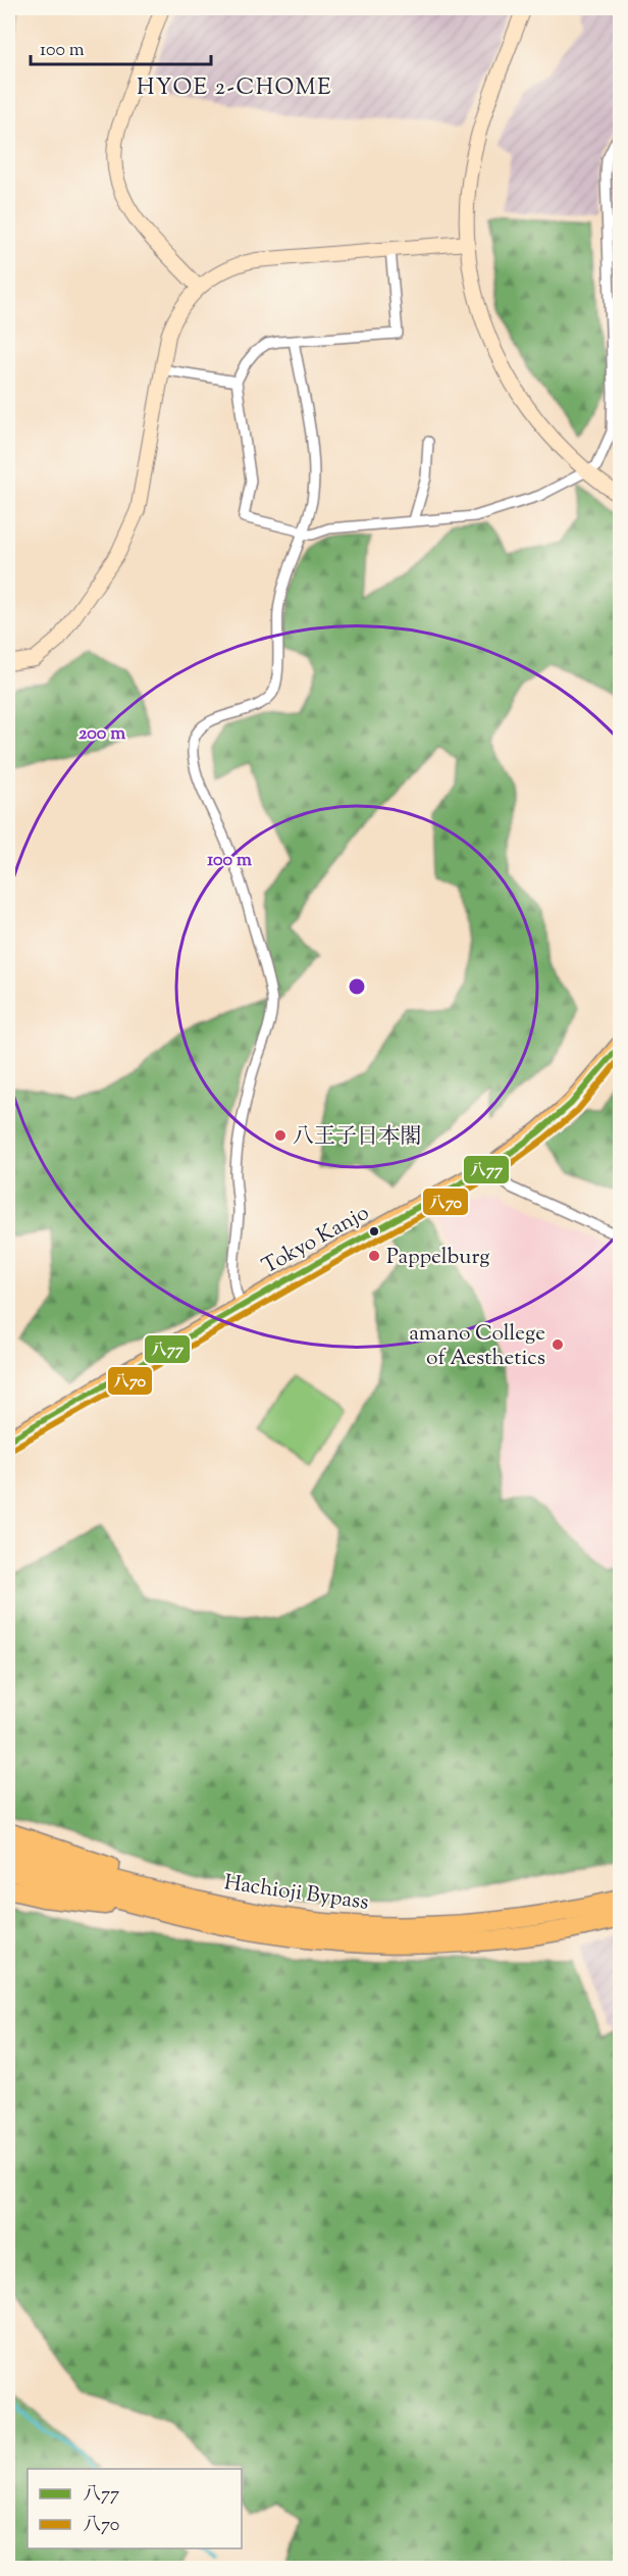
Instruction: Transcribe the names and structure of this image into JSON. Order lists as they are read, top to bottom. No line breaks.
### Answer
{"streets":{"highway":["Tokyo Kanjo","Hachioji Bypass"]},"districts":["HYOE 2-CHOME"],"places":["八王子日本閣","Pappelburg","amano College of Aesthetics"],"lines":["transit line 八77","transit line 八70"],"legend":["八77","八70"],"scale_bar":"100 m","rings":["200 m","100 m"]}
